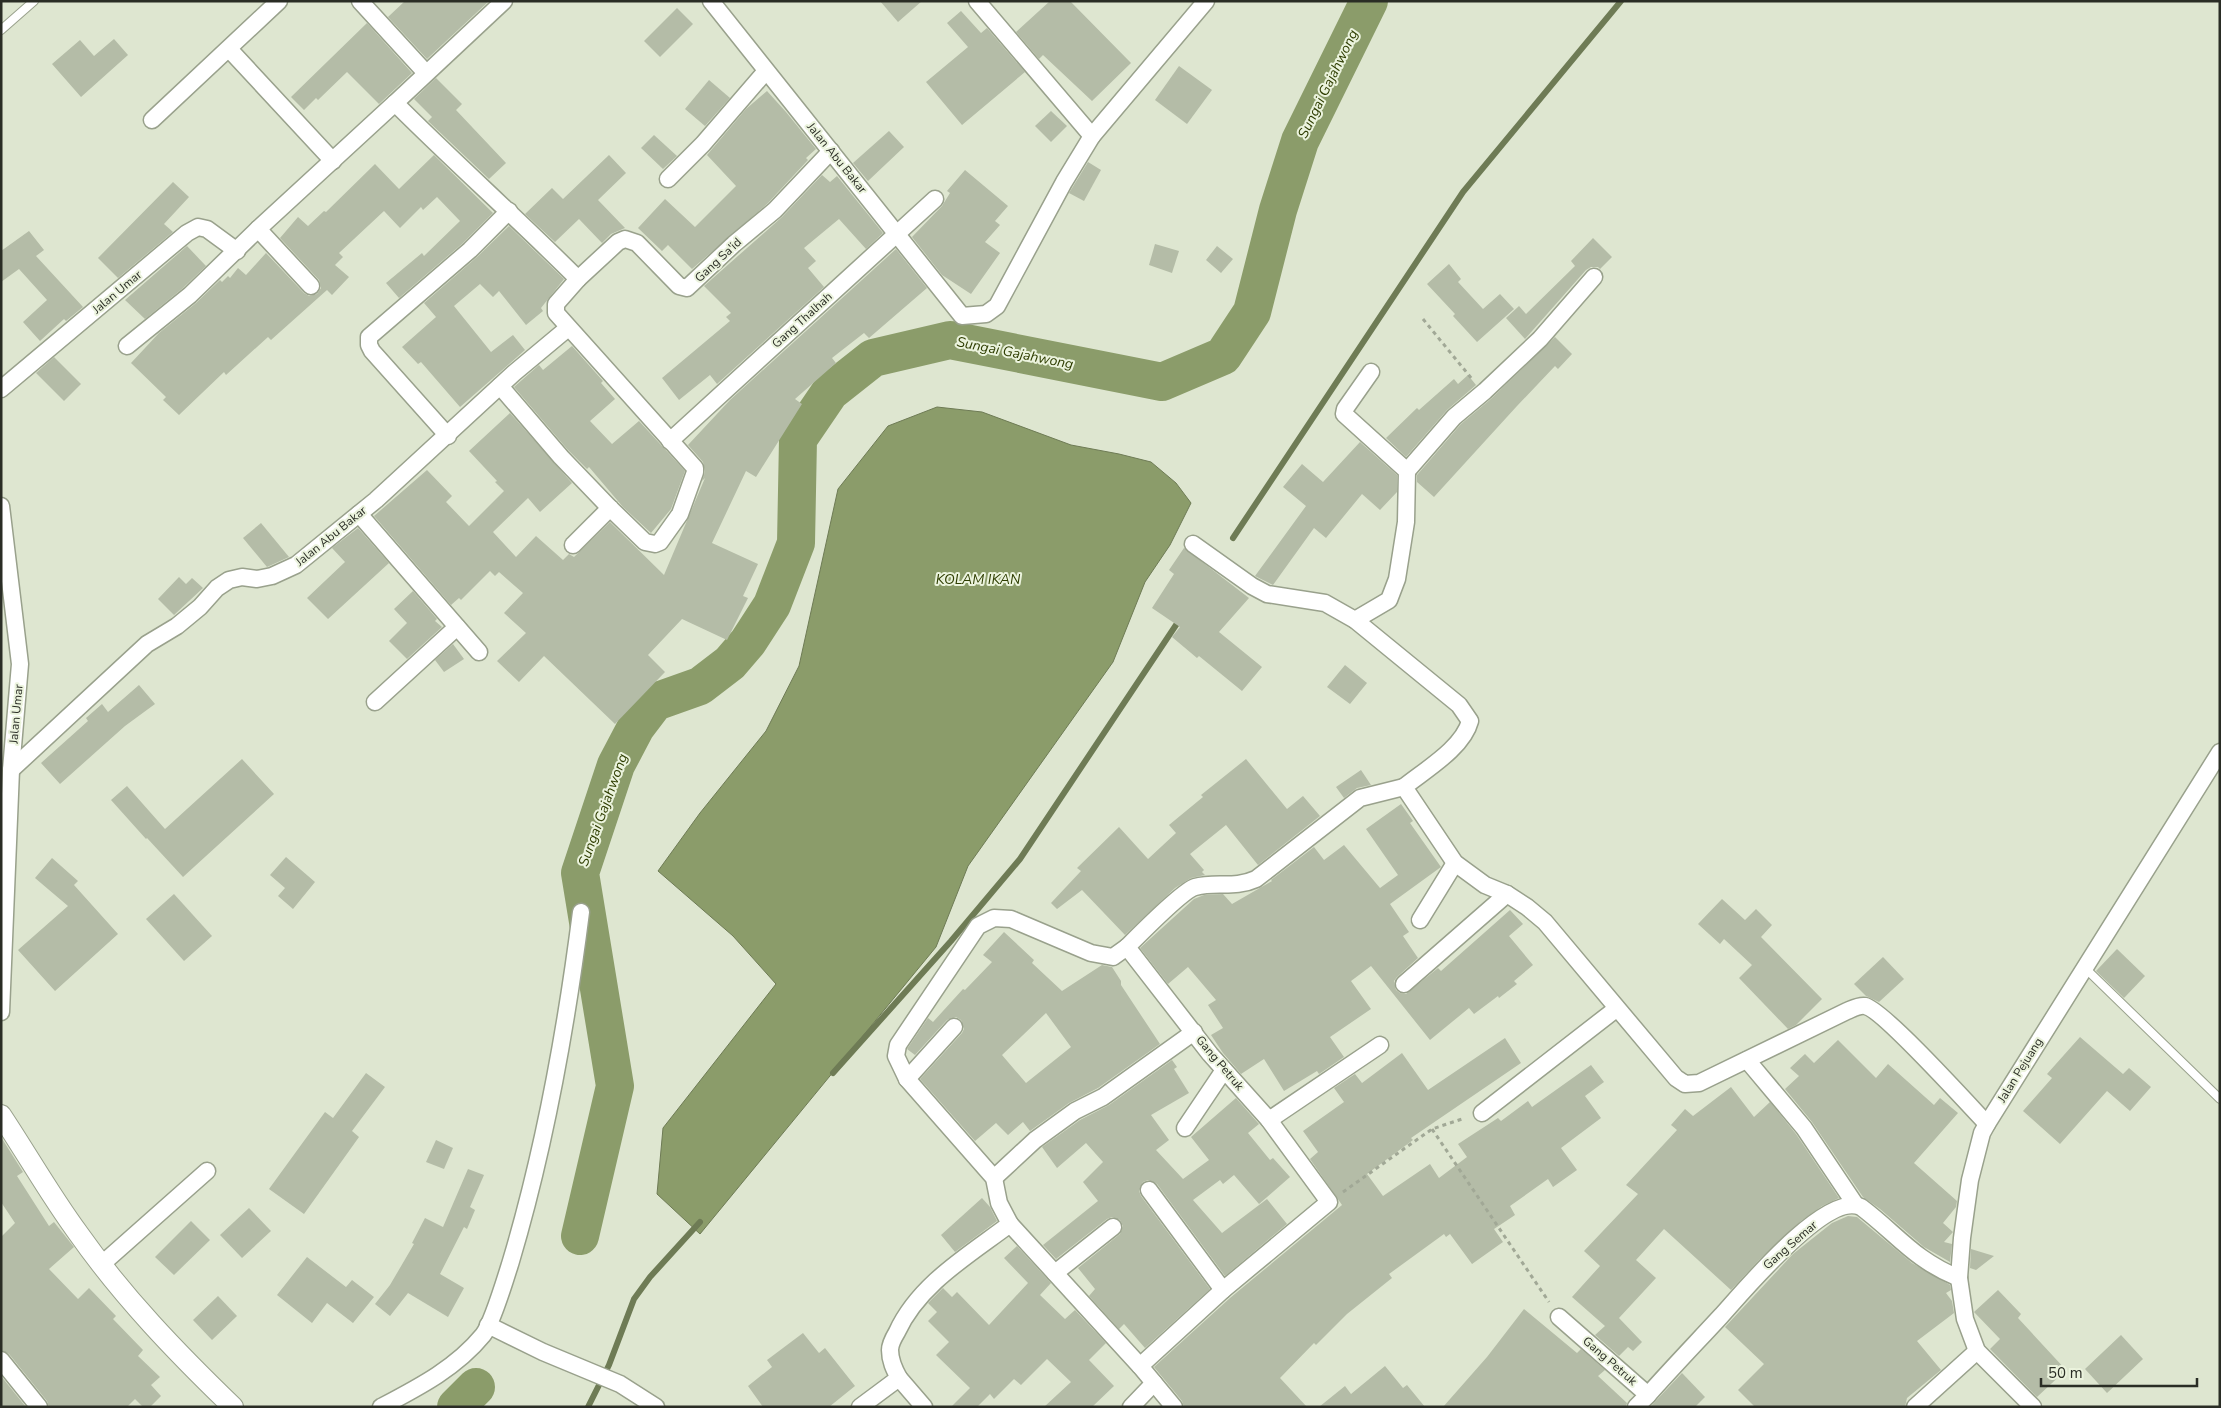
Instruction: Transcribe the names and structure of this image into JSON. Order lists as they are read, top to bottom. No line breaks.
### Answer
{"streets":{"street":["Jalan Abu Bakar","Gang Sa'id","Jalan Umar","Gang Thalhah","Gang Petruk","Jalan Pejuang","Gang Semar"]},"crossings":[["Jalan Abu Bakar","Gang Sa'id"],["Jalan Abu Bakar","Jalan Umar"],["Jalan Abu Bakar","Gang Thalhah"],["Gang Petruk","Gang Semar"]],"water":["Sungai Gajahwong","KOLAM IKAN"],"scale_bar":"50 m"}
